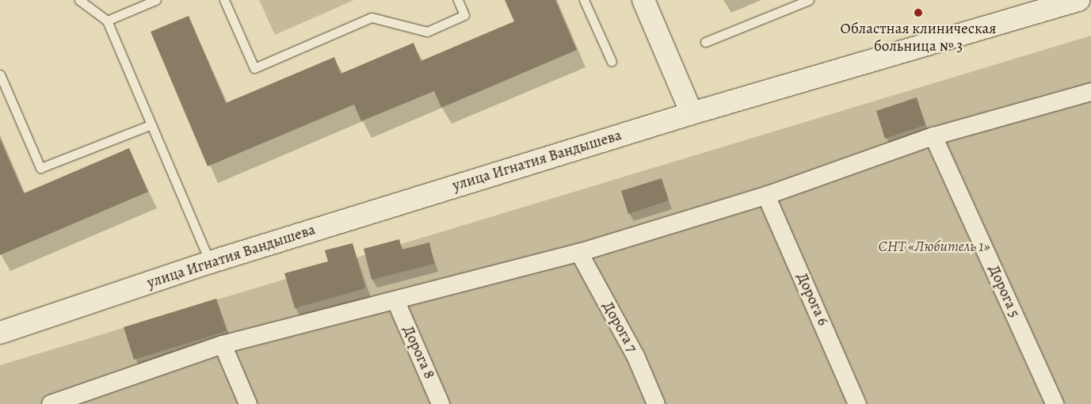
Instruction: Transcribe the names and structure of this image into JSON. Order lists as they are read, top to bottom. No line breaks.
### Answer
{"streets":{"street":["улица Игнатия Вандышева","Дорога 5","Дорога 6","Дорога 7","Дорога 8"]},"parks":["СНТ «Любитель 1»"],"places":["Областная клиническая больница № 3"]}
